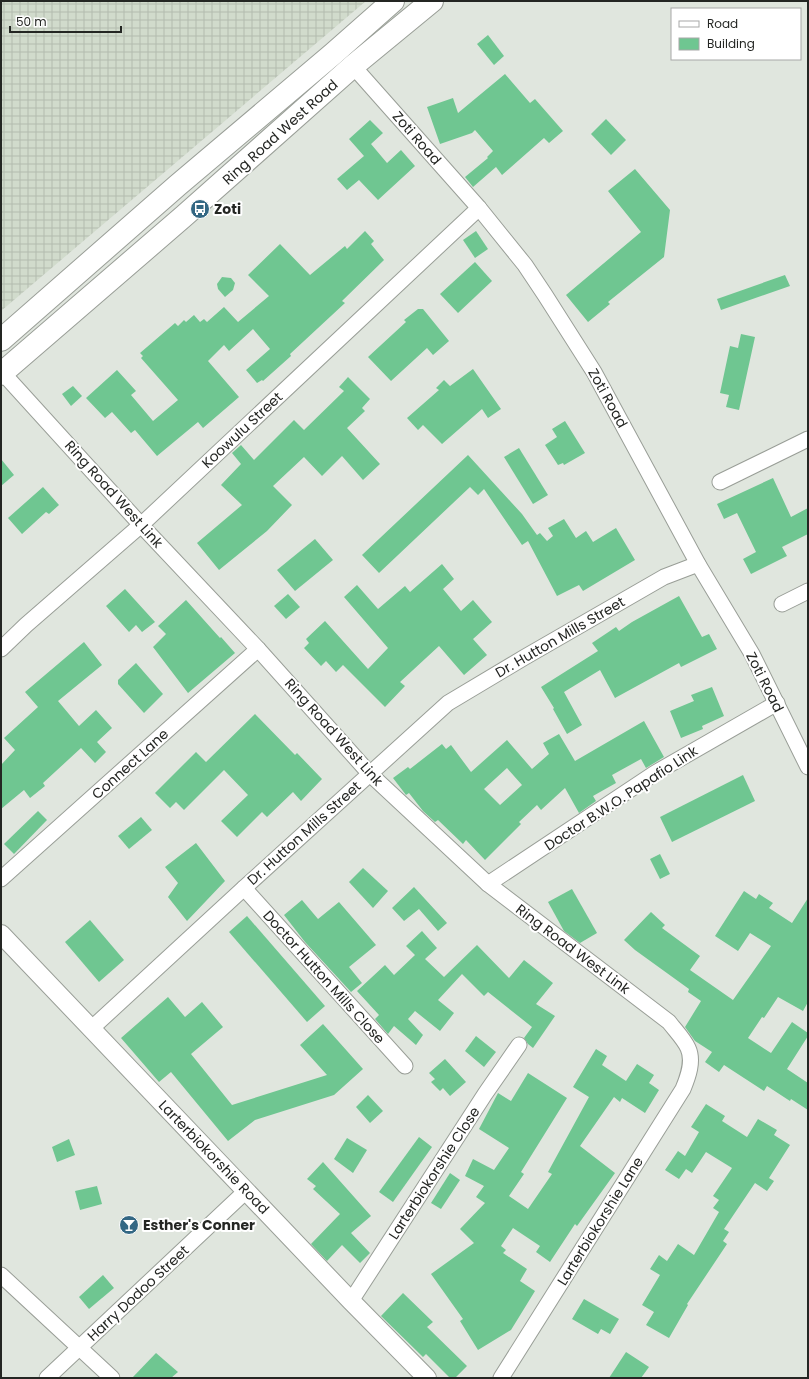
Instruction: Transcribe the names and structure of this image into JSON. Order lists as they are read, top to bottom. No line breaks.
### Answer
{"streets":{"main road":["Ring Road West Road"],"street":["Zoti Road","Koowulu Street","Ring Road West Link","Dr. Hutton Mills Street","Connect Lane","Doctor B.W.O. Papafio Link","Doctor Hutton Mills Close","Larterbiokorshie Road","Larterbiokorshie Close","Larterbiokorshie Lane","Harry Dodoo Street"]},"crossings":[["Ring Road West Road","Zoti Road"],["Ring Road West Road","Ring Road West Link"],["Zoti Road","Koowulu Street"],["Zoti Road","Dr. Hutton Mills Street"],["Zoti Road","Doctor B.W.O. Papafio Link"],["Koowulu Street","Ring Road West Link"],["Ring Road West Link","Dr. Hutton Mills Street"],["Ring Road West Link","Connect Lane"],["Ring Road West Link","Doctor B.W.O. Papafio Link"],["Ring Road West Link","Larterbiokorshie Lane"],["Dr. Hutton Mills Street","Doctor Hutton Mills Close"],["Dr. Hutton Mills Street","Larterbiokorshie Road"],["Larterbiokorshie Road","Larterbiokorshie Close"],["Larterbiokorshie Road","Harry Dodoo Street"]],"places":{"bus stop":["Zoti"],"bar":["Esther's Conner"]},"legend":["Road","Building"],"scale_bar":"50 m"}
